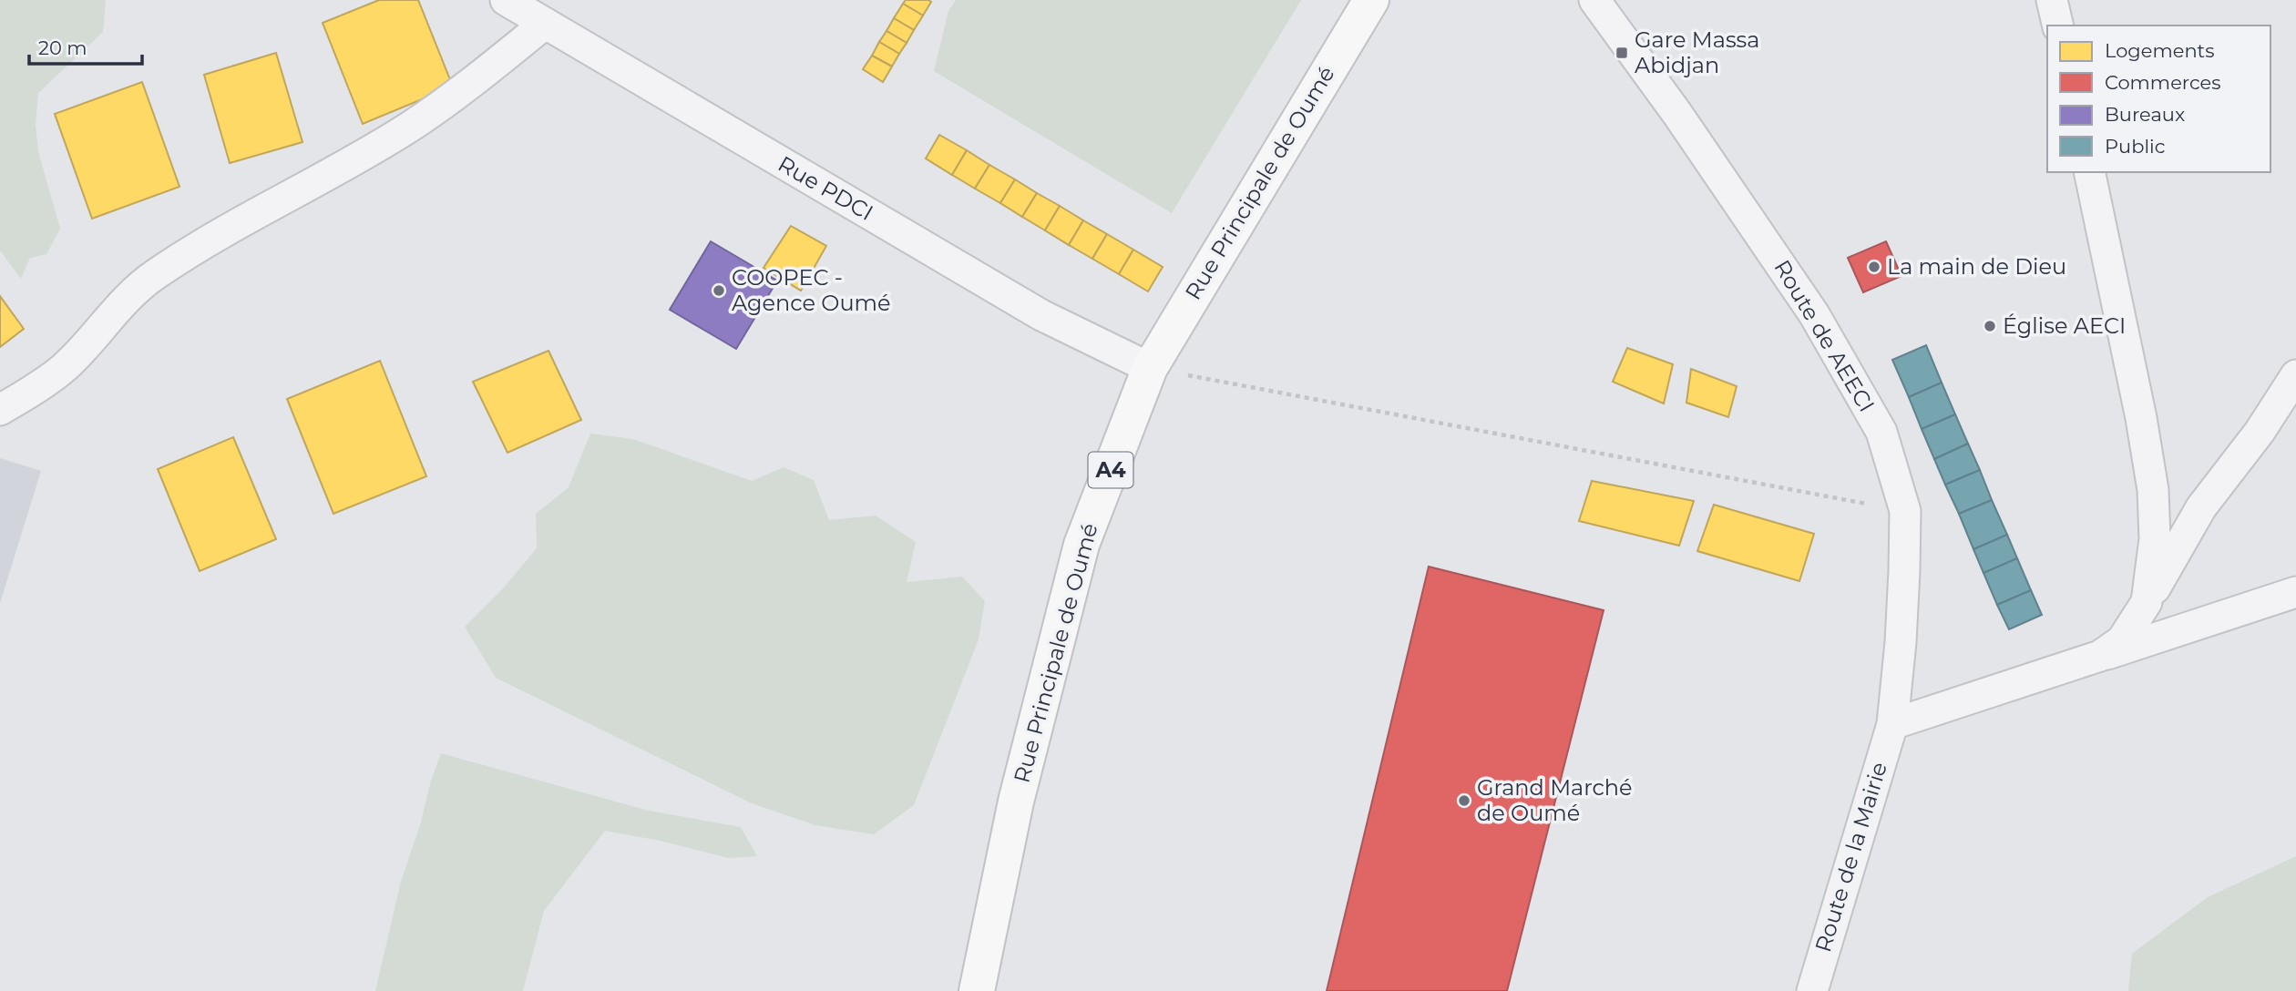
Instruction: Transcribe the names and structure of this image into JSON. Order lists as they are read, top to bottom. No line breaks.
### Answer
{"streets":{"main road":["Rue Principale de Oumé","A4"],"street":["Rue PDCI","Route de AEECI","Route de la Mairie"]},"crossings":[["Rue Principale de Oumé","Rue PDCI"],["Route de AEECI","Route de la Mairie"]],"places":{"transit":["Gare Massa Abidjan"],"other":["La main de Dieu","COOPEC - Agence Oumé","Église AECI","Grand Marché de Oumé"]},"legend":["Logements","Commerces","Bureaux","Public"],"scale_bar":"20 m"}
